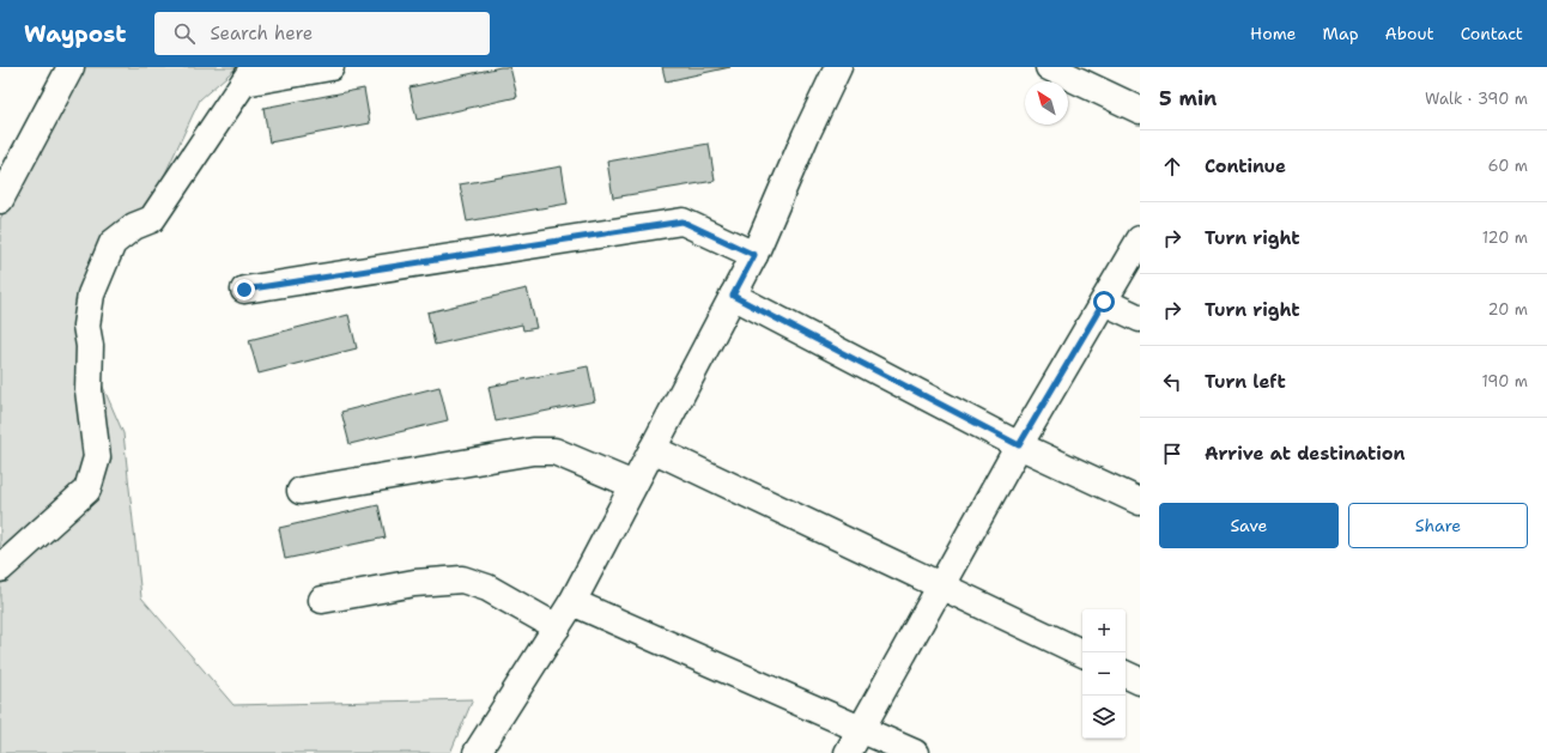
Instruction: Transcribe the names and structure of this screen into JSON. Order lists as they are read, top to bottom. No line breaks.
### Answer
{"north":"top left","page":{"header":"Waypost","search":"Search here","nav":["Home","Map","About","Contact"],"heading":["5 min","Walk · 390 m"],"list":[["Continue","60 m"],["Turn right","120 m"],["Turn right","20 m"],["Turn left","190 m"],"Arrive at destination"],"buttons":["Save","Share"],"map_buttons":["+","−"]}}
